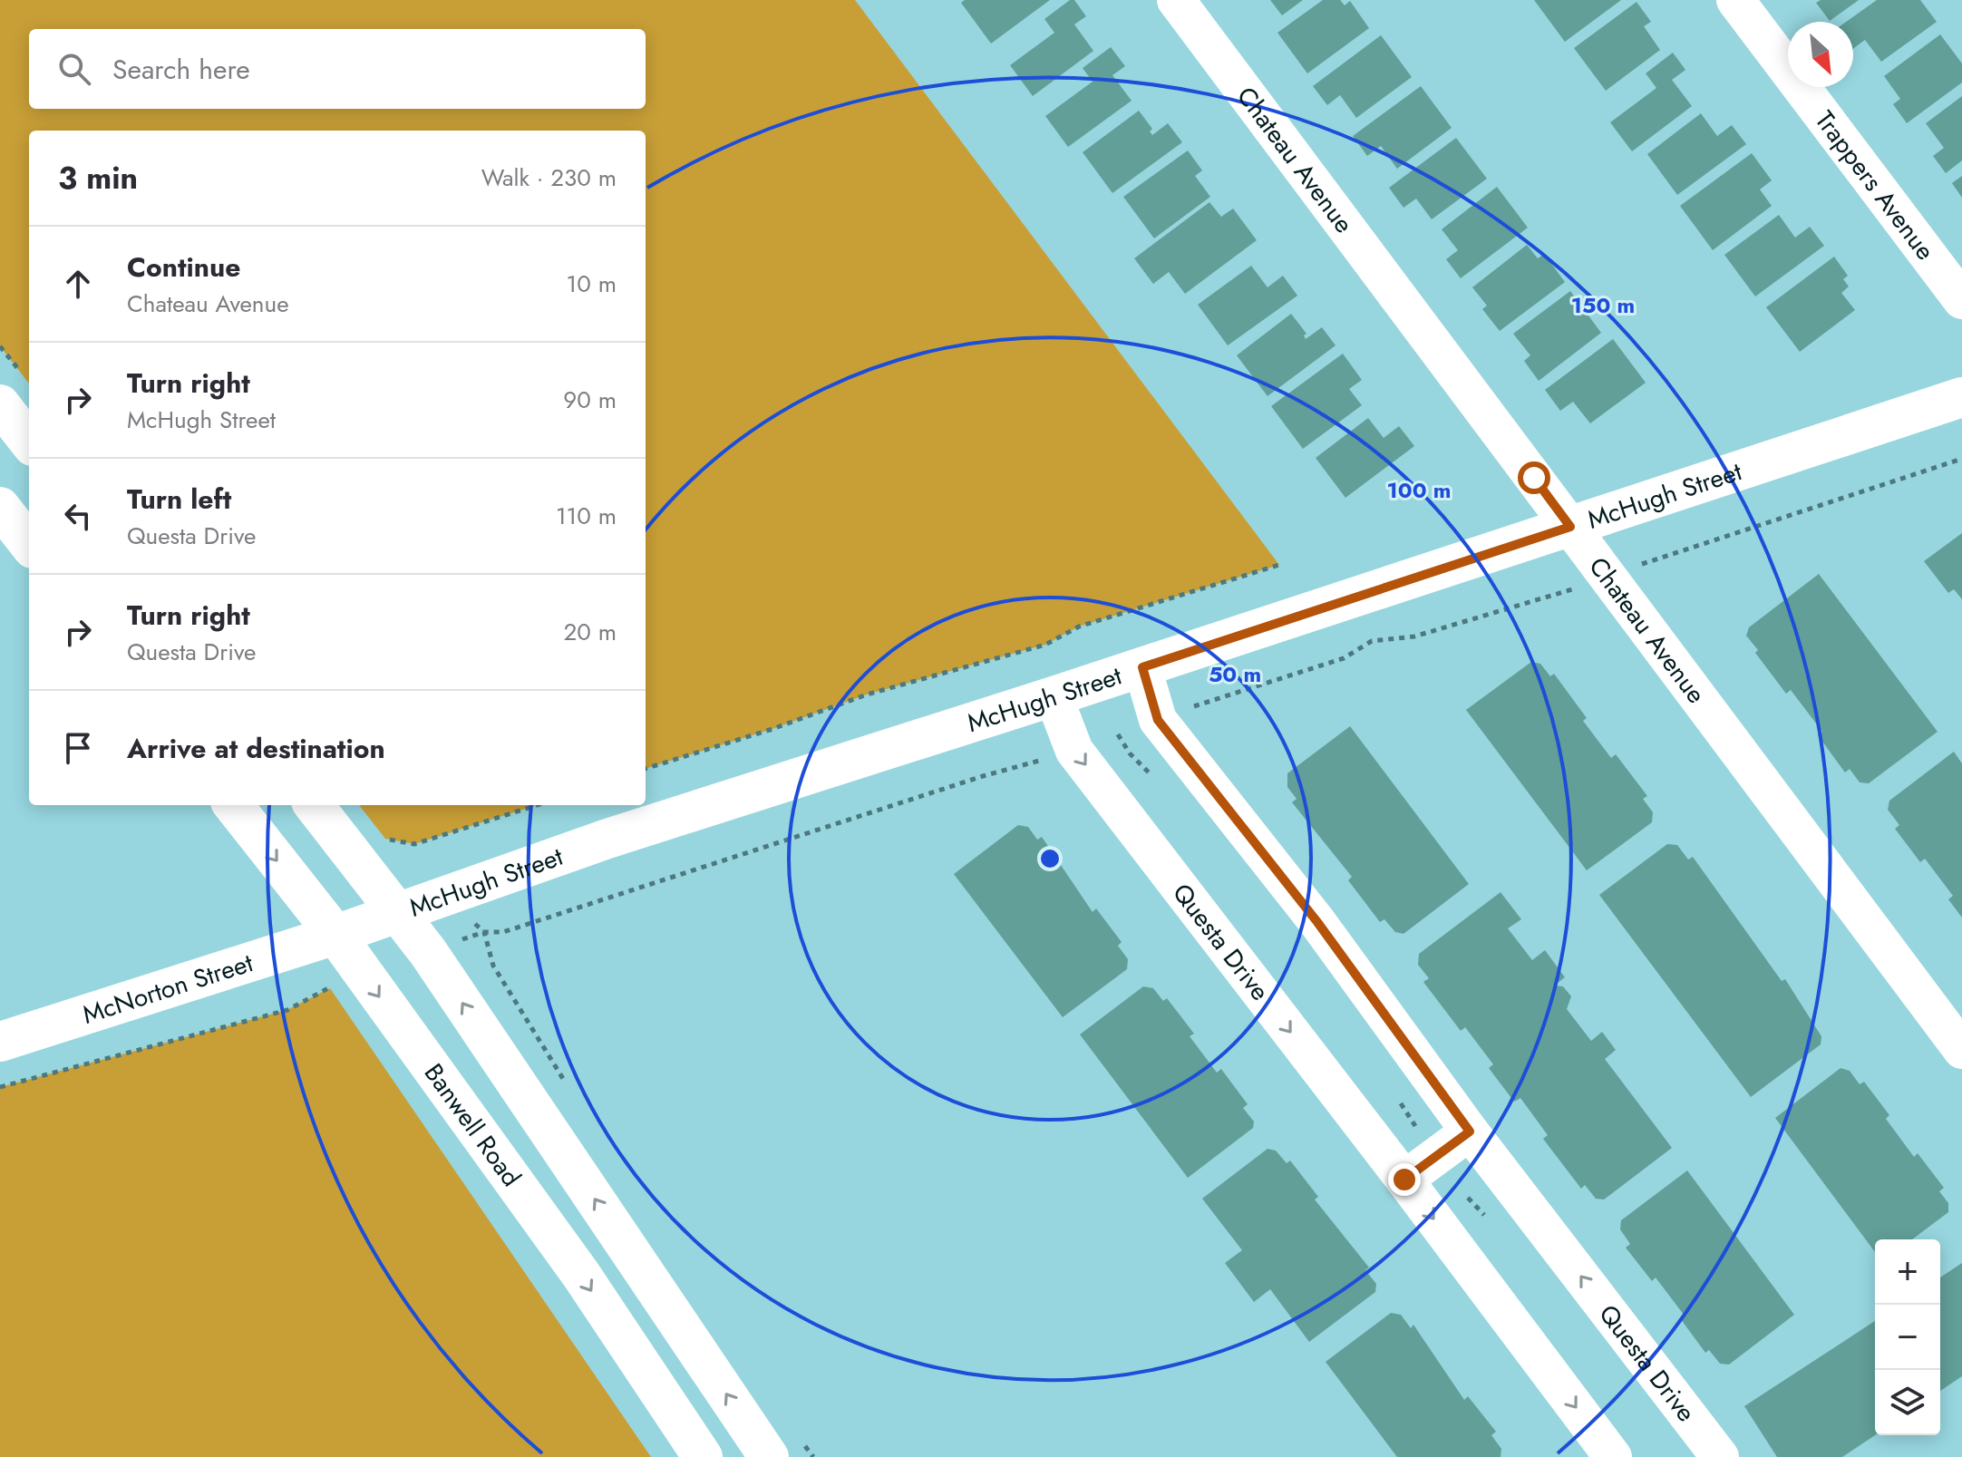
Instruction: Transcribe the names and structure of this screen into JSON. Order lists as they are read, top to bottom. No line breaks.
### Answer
{"streets":{"main road":["McHugh Street","McNorton Street","Banwell Road"],"street":["Chateau Avenue","Trappers Avenue","Questa Drive"]},"crossings":[["Chateau Avenue","McHugh Street"],["McHugh Street","Questa Drive"],["McHugh Street","McNorton Street"],["McHugh Street","Banwell Road"],["McNorton Street","Banwell Road"]],"north":"bottom right","page":{"search":"Search here","heading":["3 min","Walk · 230 m"],"list":[["Continue","Chateau Avenue","10 m"],["Turn right","McHugh Street","90 m"],["Turn left","Questa Drive","110 m"],["Turn right","Questa Drive","20 m"],"Arrive at destination"],"map_buttons":["+","−"]},"rings":["150 m","100 m","50 m"]}
